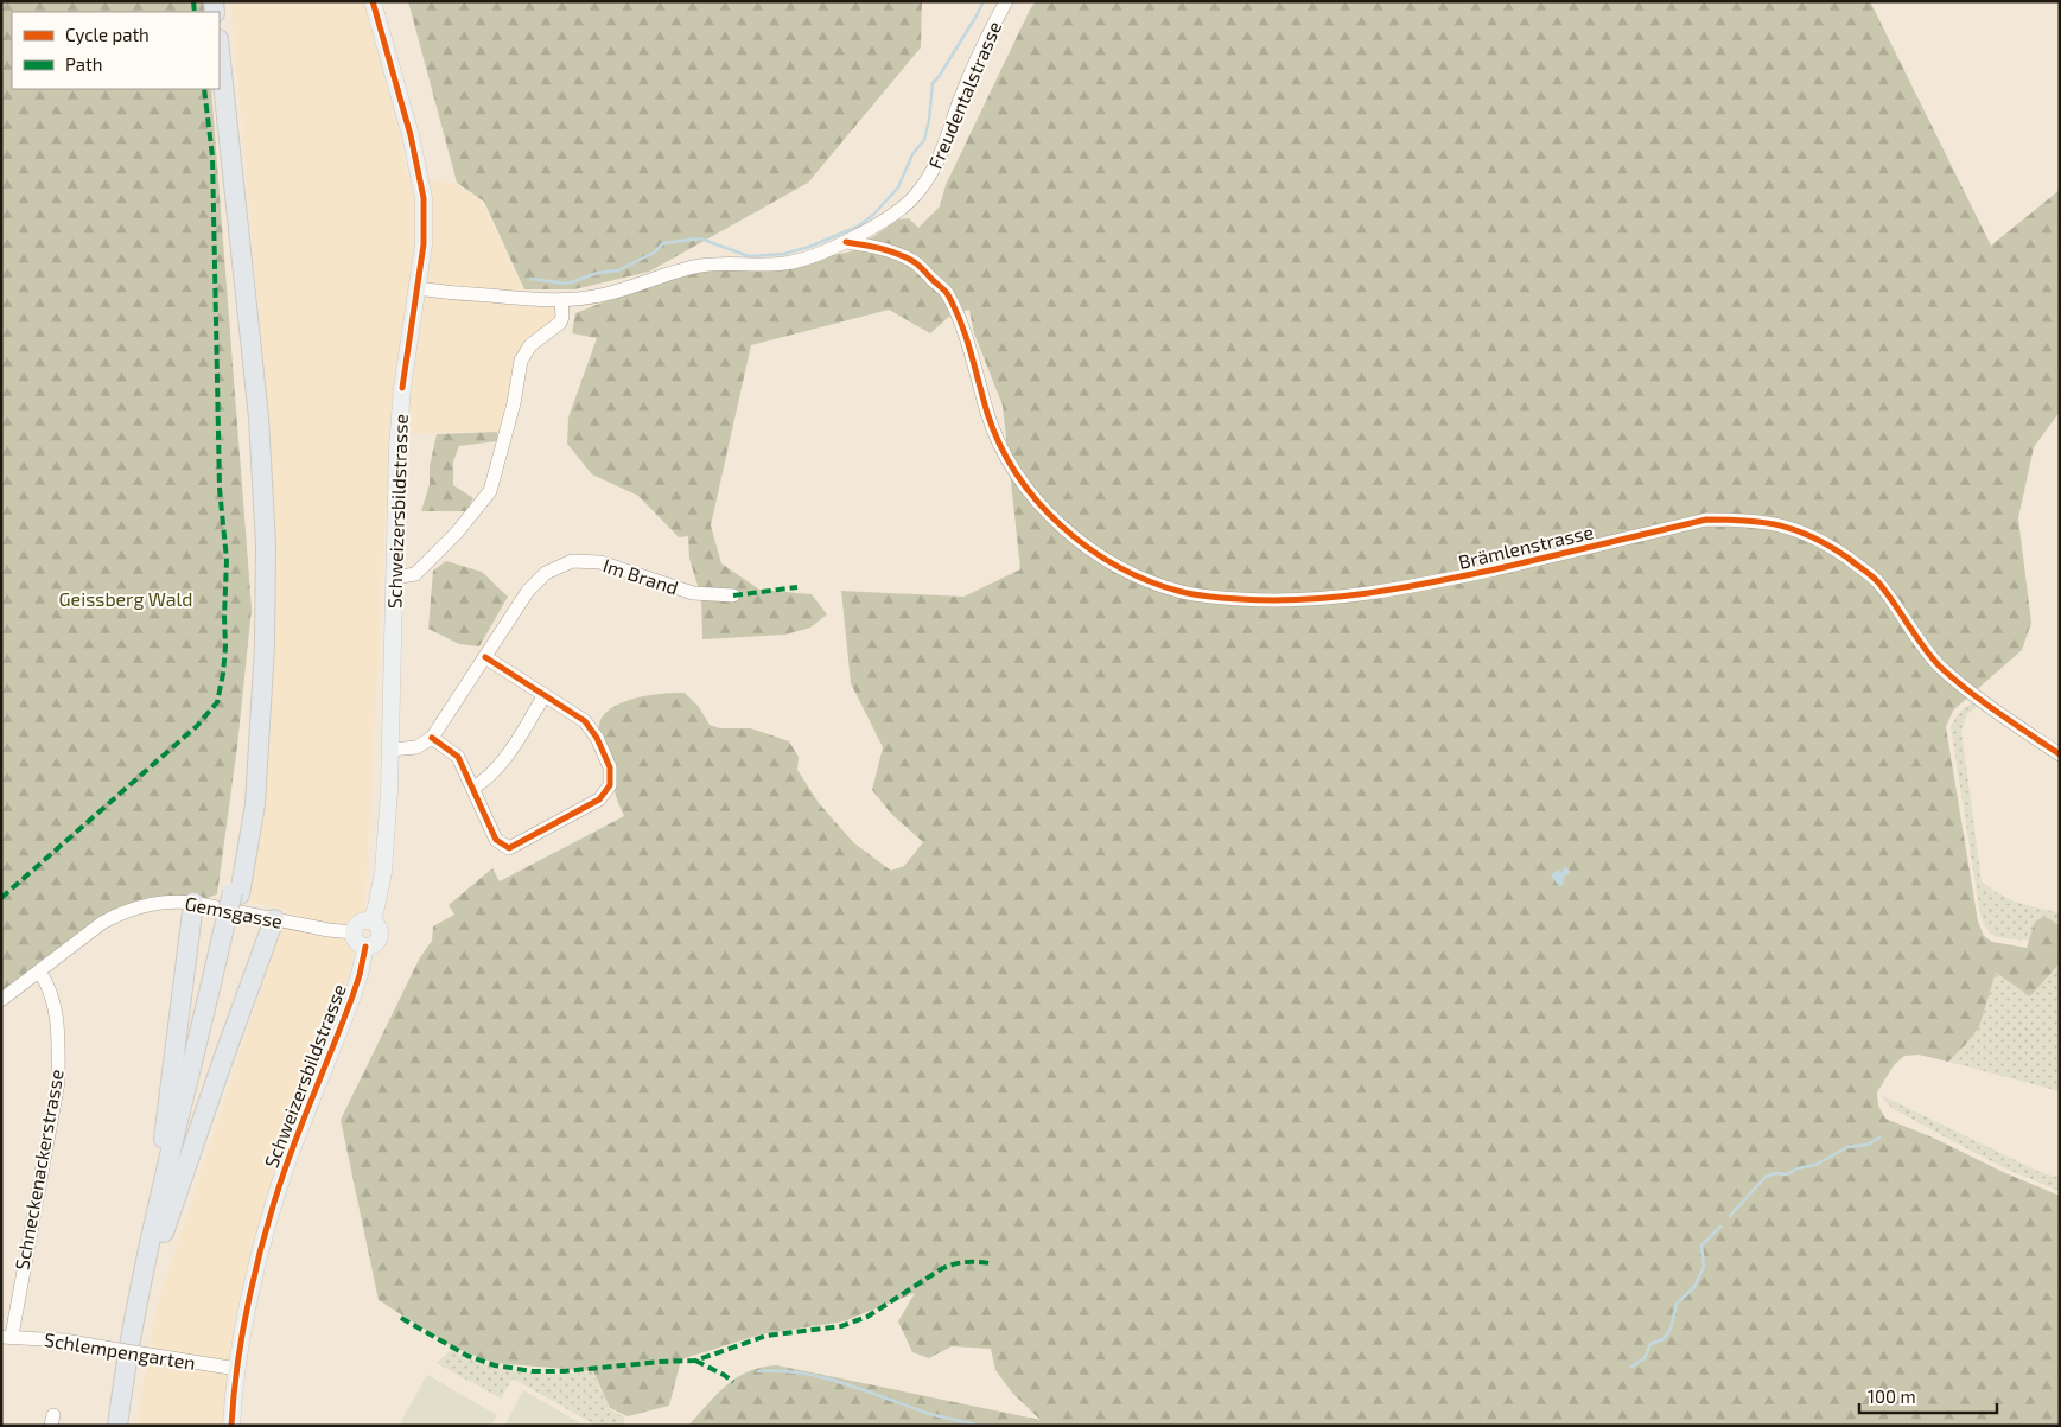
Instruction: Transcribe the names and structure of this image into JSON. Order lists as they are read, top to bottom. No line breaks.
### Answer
{"streets":{"main road":["Schweizersbildstrasse"],"street":["Freudentalstrasse","Brämlenstrasse","Im Brand","Gemsgasse","Schneckenackerstrasse","Schlempengarten"]},"crossings":[["Freudentalstrasse","Schweizersbildstrasse"],["Freudentalstrasse","Brämlenstrasse"],["Schweizersbildstrasse","Gemsgasse"],["Schweizersbildstrasse","Schlempengarten"],["Gemsgasse","Schneckenackerstrasse"],["Schneckenackerstrasse","Schlempengarten"]],"parks":["Geissberg Wald"],"legend":["Cycle path","Path"],"scale_bar":"100 m"}
